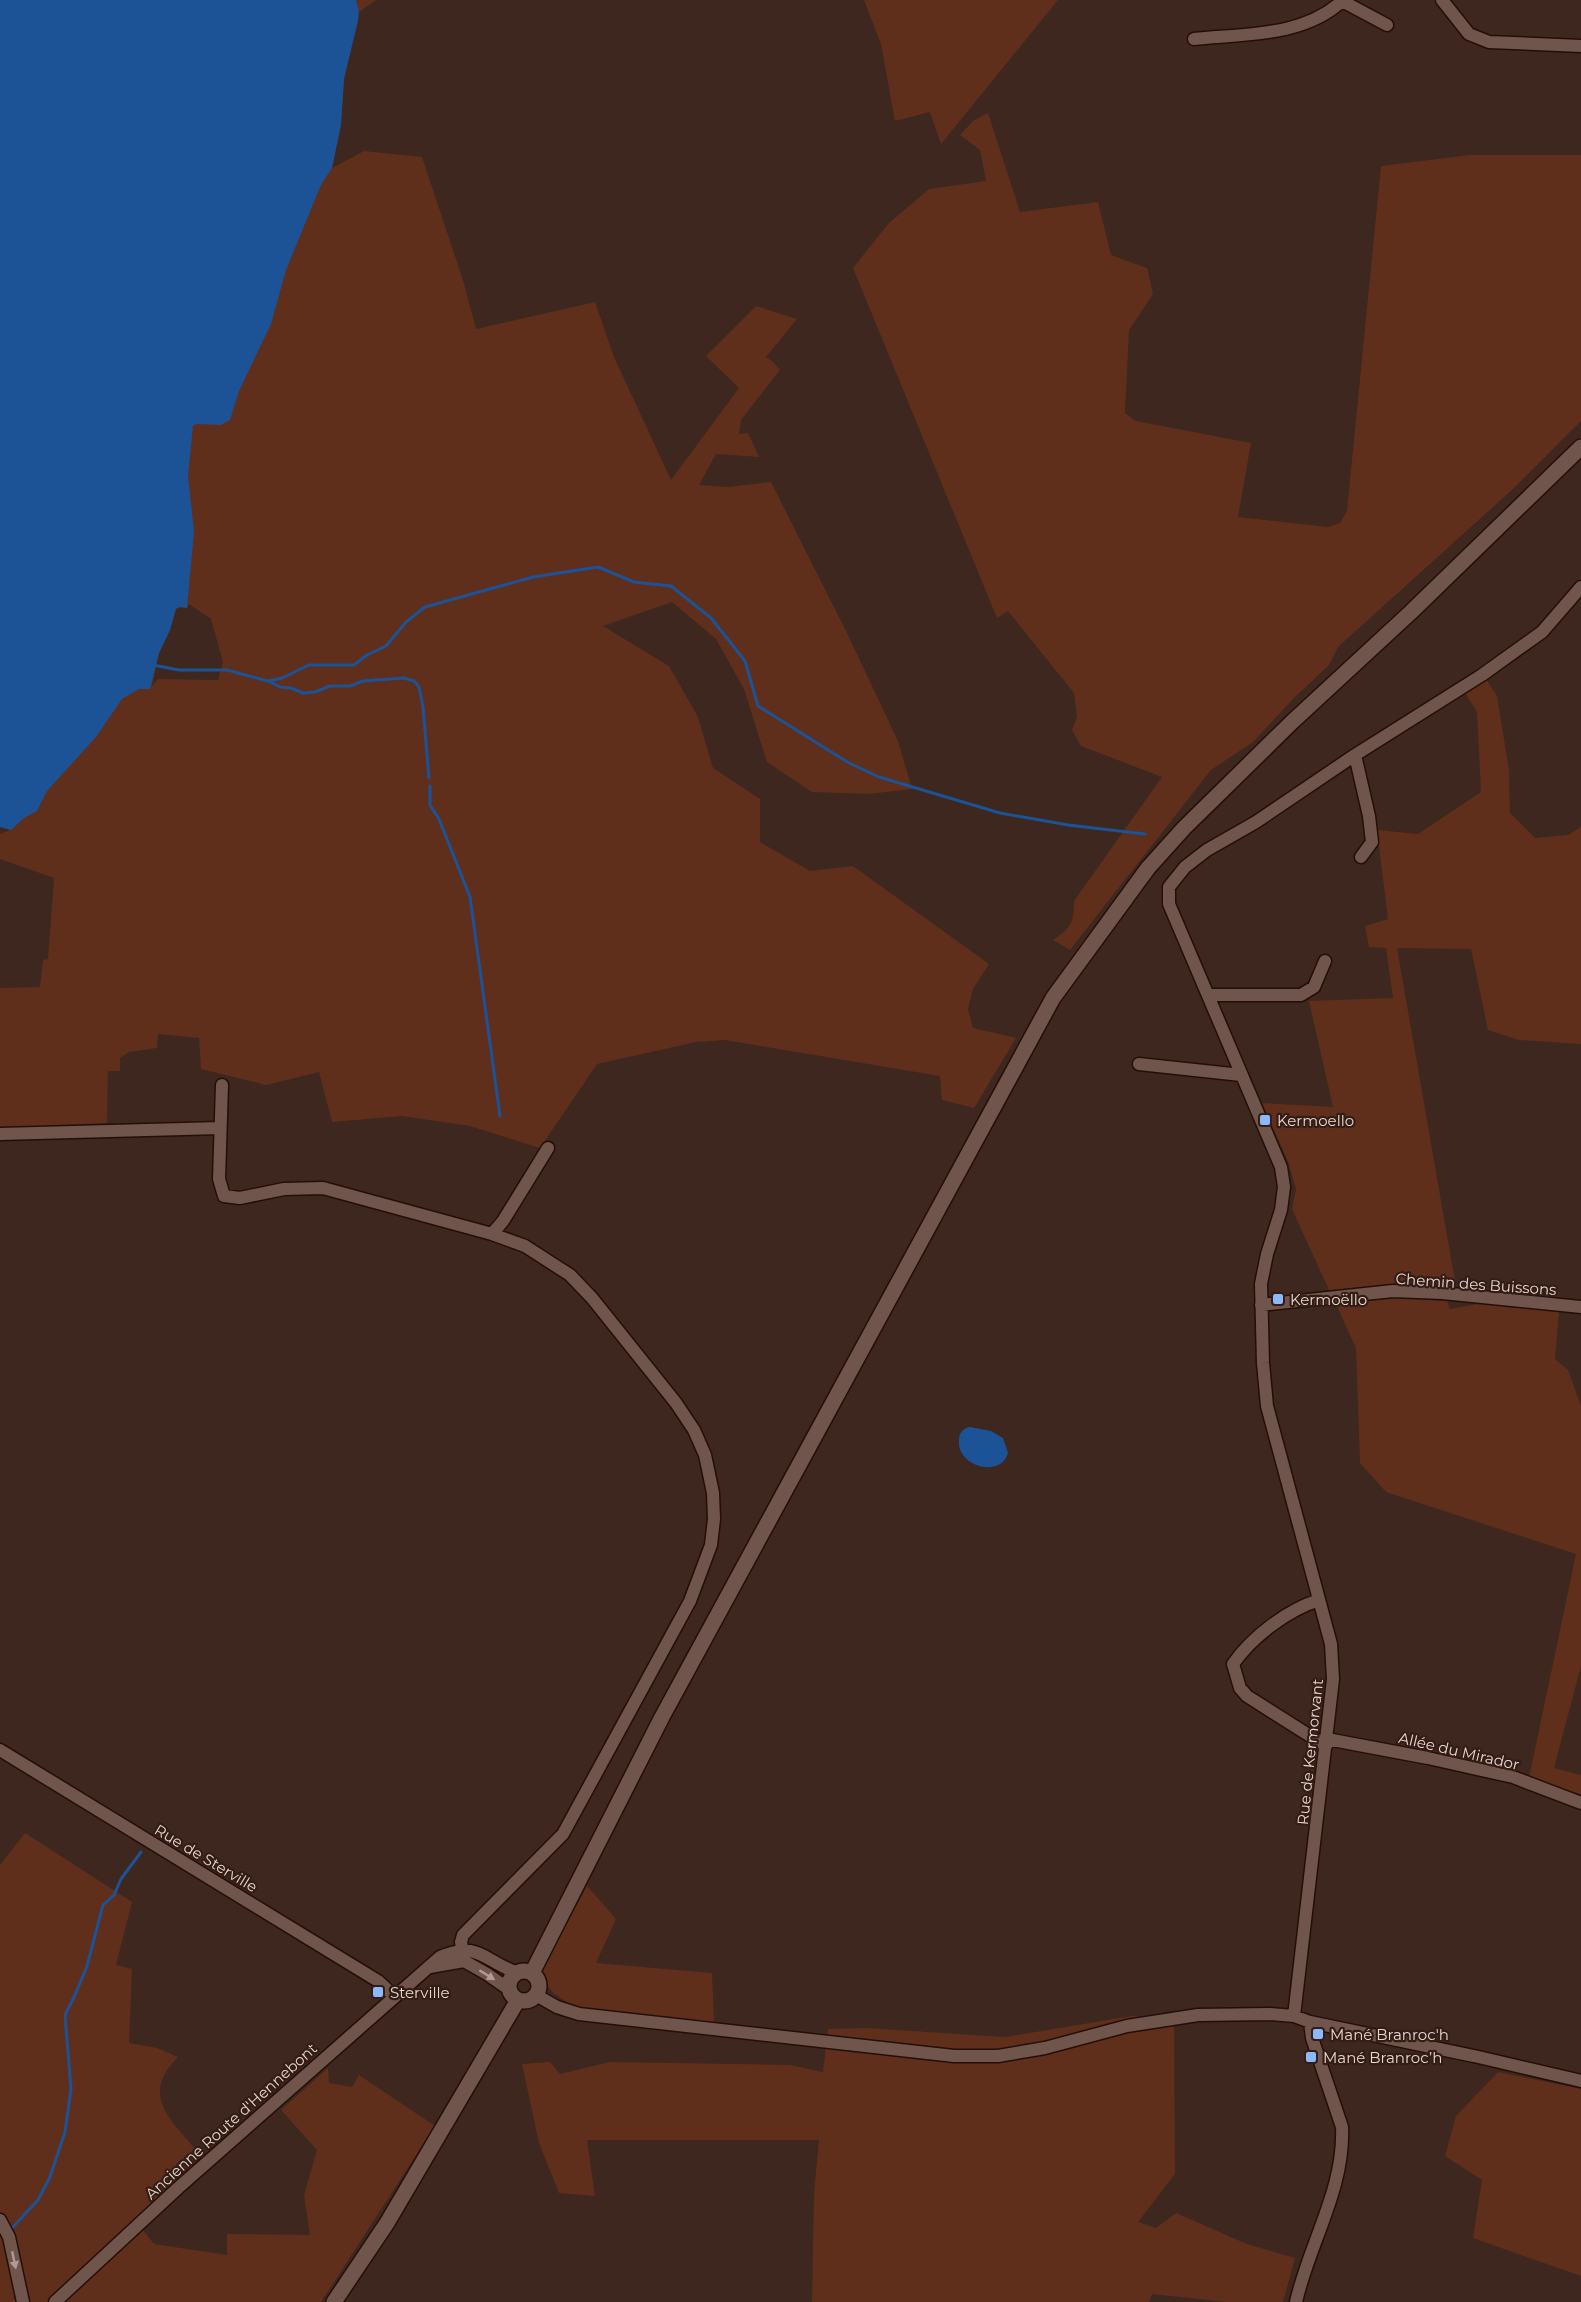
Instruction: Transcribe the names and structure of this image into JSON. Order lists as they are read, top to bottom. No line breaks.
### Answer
{"streets":{"street":["Chemin des Buissons","Allée du Mirador","Rue de Kermorvant","Rue de Sterville","Ancienne Route d'Hennebont"]},"crossings":[["Chemin des Buissons","Rue de Kermorvant"],["Allée du Mirador","Rue de Kermorvant"],["Rue de Sterville","Ancienne Route d'Hennebont"]],"places":{"transit":["Kermoello","Kermoëllo","Sterville","Mané Branroc'h","Mané Branroc’h"]}}
